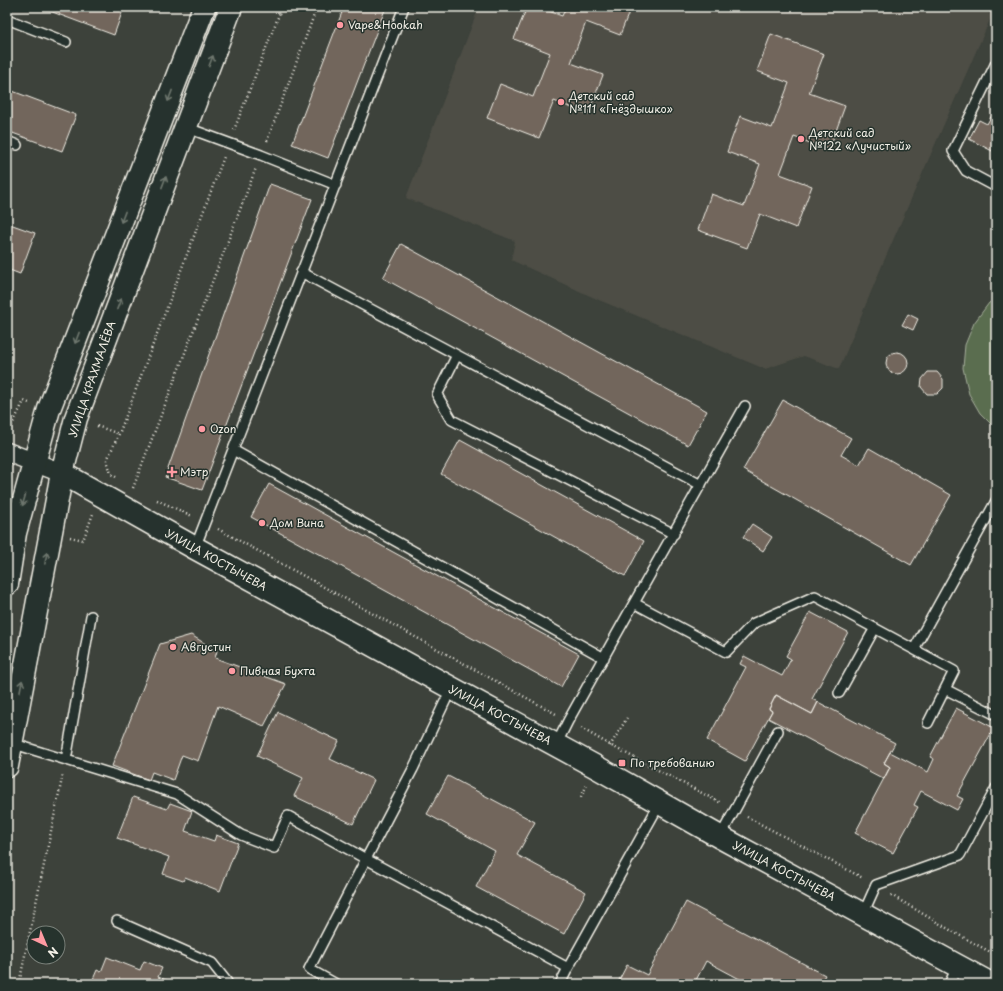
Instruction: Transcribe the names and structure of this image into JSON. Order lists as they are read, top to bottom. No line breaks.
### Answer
{"streets":{"main road":["УЛИЦА КРАХМАЛЁВА","УЛИЦА КОСТЫЧЕВА"]},"crossings":[["УЛИЦА КРАХМАЛЁВА","УЛИЦА КОСТЫЧЕВА"]],"places":{"other":["Vape&Hookah","Детский сад №111 «Гнёздышко»","Детский сад №122 «Лучистый»","Ozon","Дом Вина","Августин","Пивная Бухта"],"health":["Мэтр"],"transit":["По требованию"]},"north":"bottom right"}
